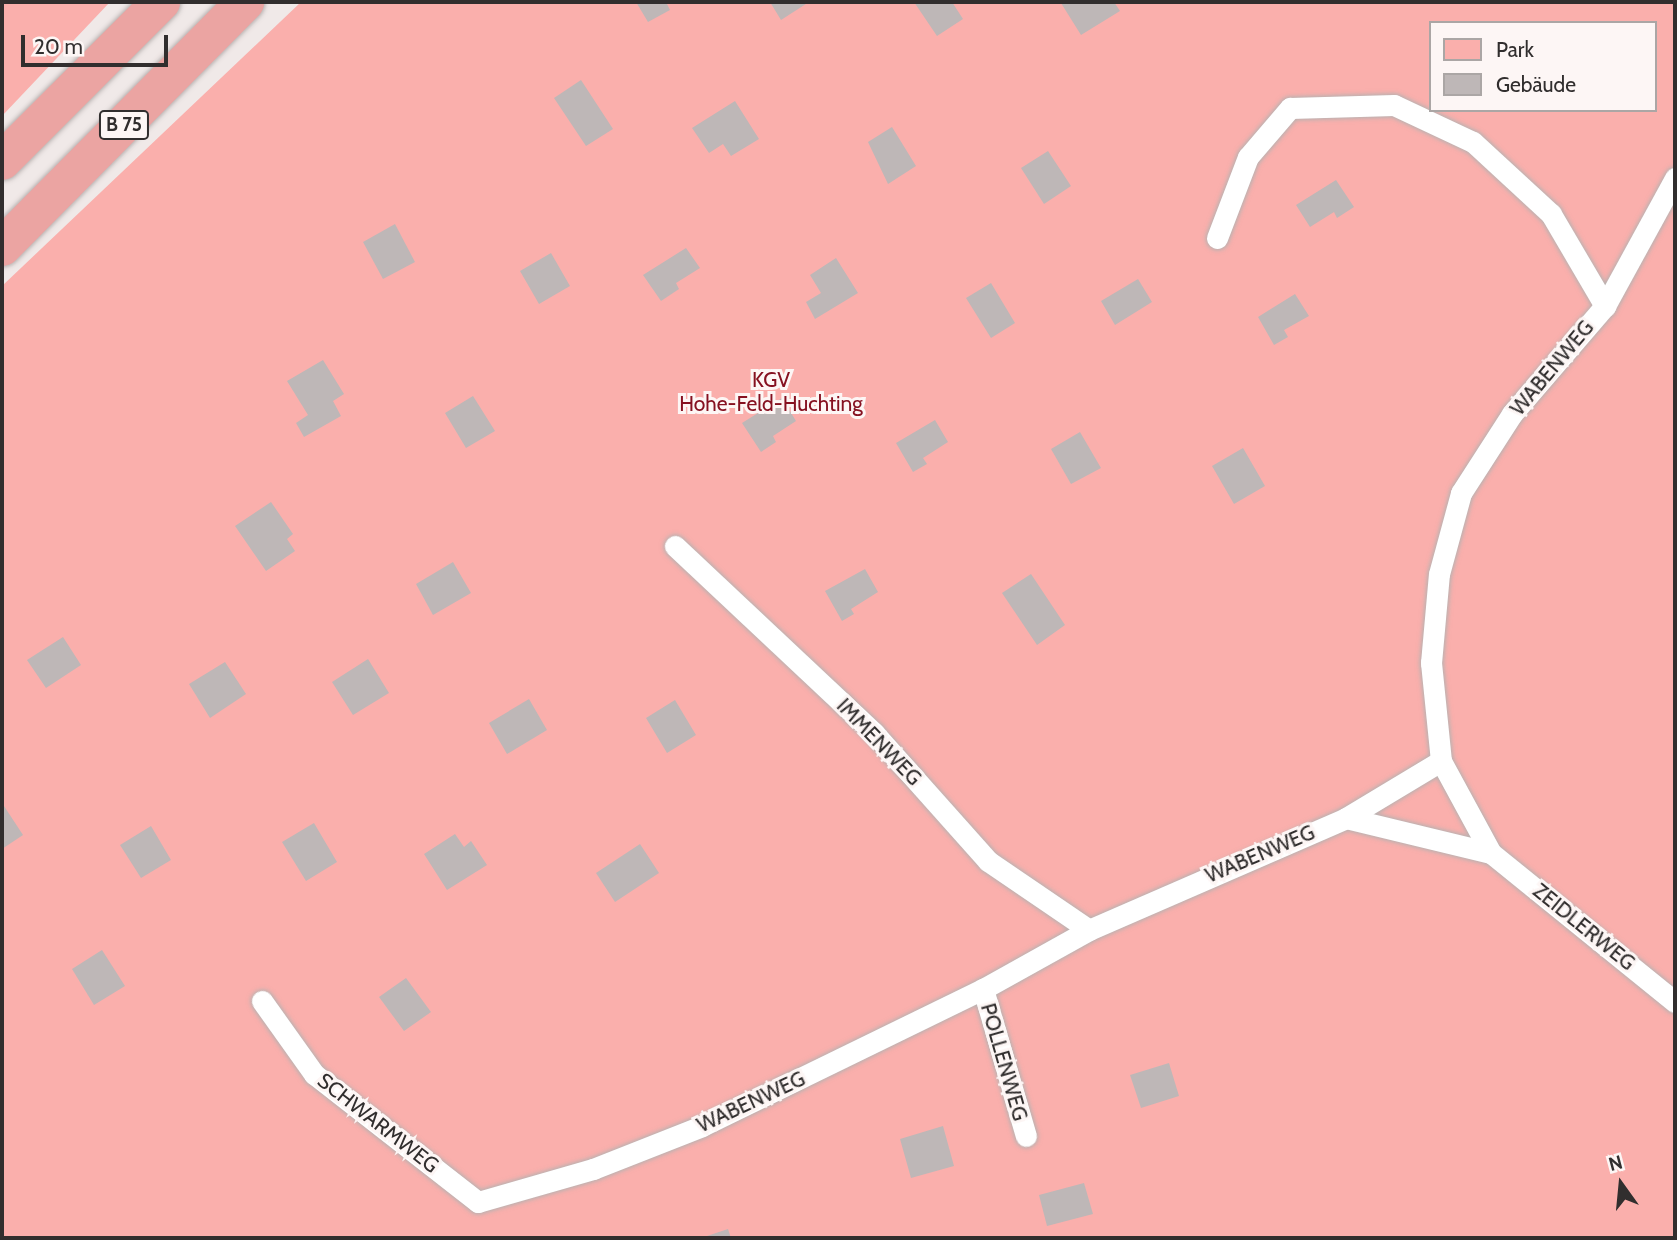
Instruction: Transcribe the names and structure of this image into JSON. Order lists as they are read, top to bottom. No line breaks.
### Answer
{"streets":{"highway":["B 75"],"lane":["WABENWEG","IMMENWEG","ZEIDLERWEG","POLLENWEG","SCHWARMWEG"]},"crossings":[["WABENWEG","IMMENWEG"],["WABENWEG","ZEIDLERWEG"],["WABENWEG","POLLENWEG"],["WABENWEG","SCHWARMWEG"]],"parks":["KGV Hohe-Feld-Huchting"],"legend":["Park","Gebäude"],"scale_bar":"20 m","north":"top"}
